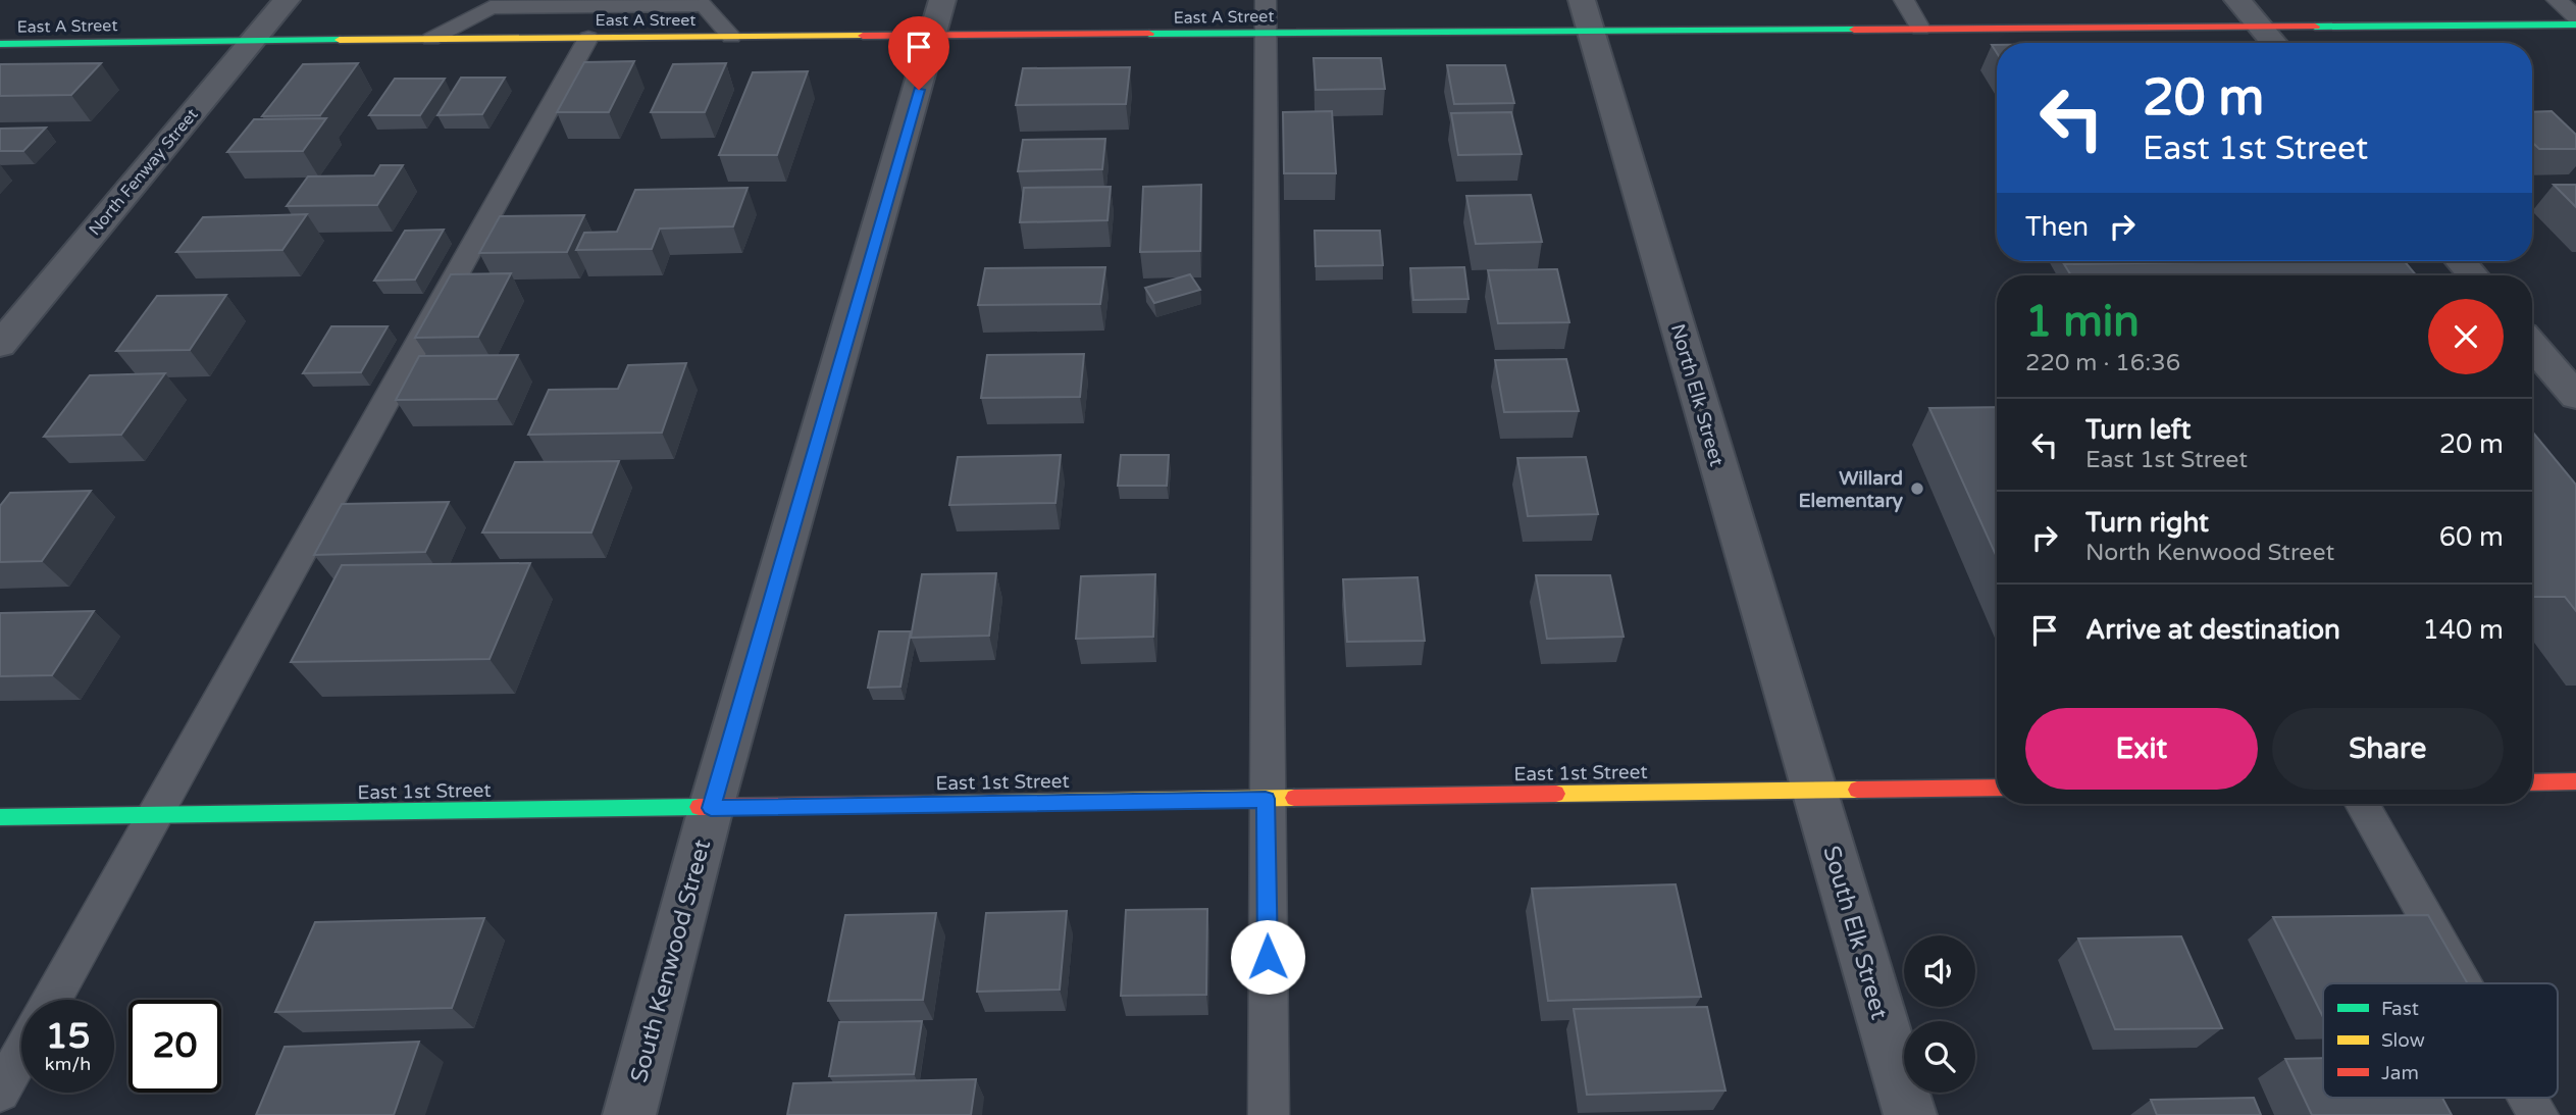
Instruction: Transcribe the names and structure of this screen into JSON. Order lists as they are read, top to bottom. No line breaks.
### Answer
{"streets":{"street":["East A Street","North Fenway Street","North Elk Street","East 1st Street","South Elk Street","South Kenwood Street"]},"crossings":[["East A Street","North Fenway Street"],["East A Street","North Elk Street"],["East A Street","South Kenwood Street"],["North Elk Street","East 1st Street"],["North Elk Street","South Elk Street"],["East 1st Street","South Elk Street"],["East 1st Street","South Kenwood Street"]],"places":["Willard Elementary"],"legend":["Fast","Slow","Jam"],"page":{"turn":["20 m","East 1st Street"],"then":"Then","heading":["1 min","220 m · 16:36"],"list":[{"name":"Turn left","note":"East 1st Street","value":"20 m"},{"name":"Turn right","note":"North Kenwood Street","value":"60 m"},{"name":"Arrive at destination","value":"140 m"}],"buttons":["Exit","Share"],"speed":"15 km/h","limit":"20"}}
